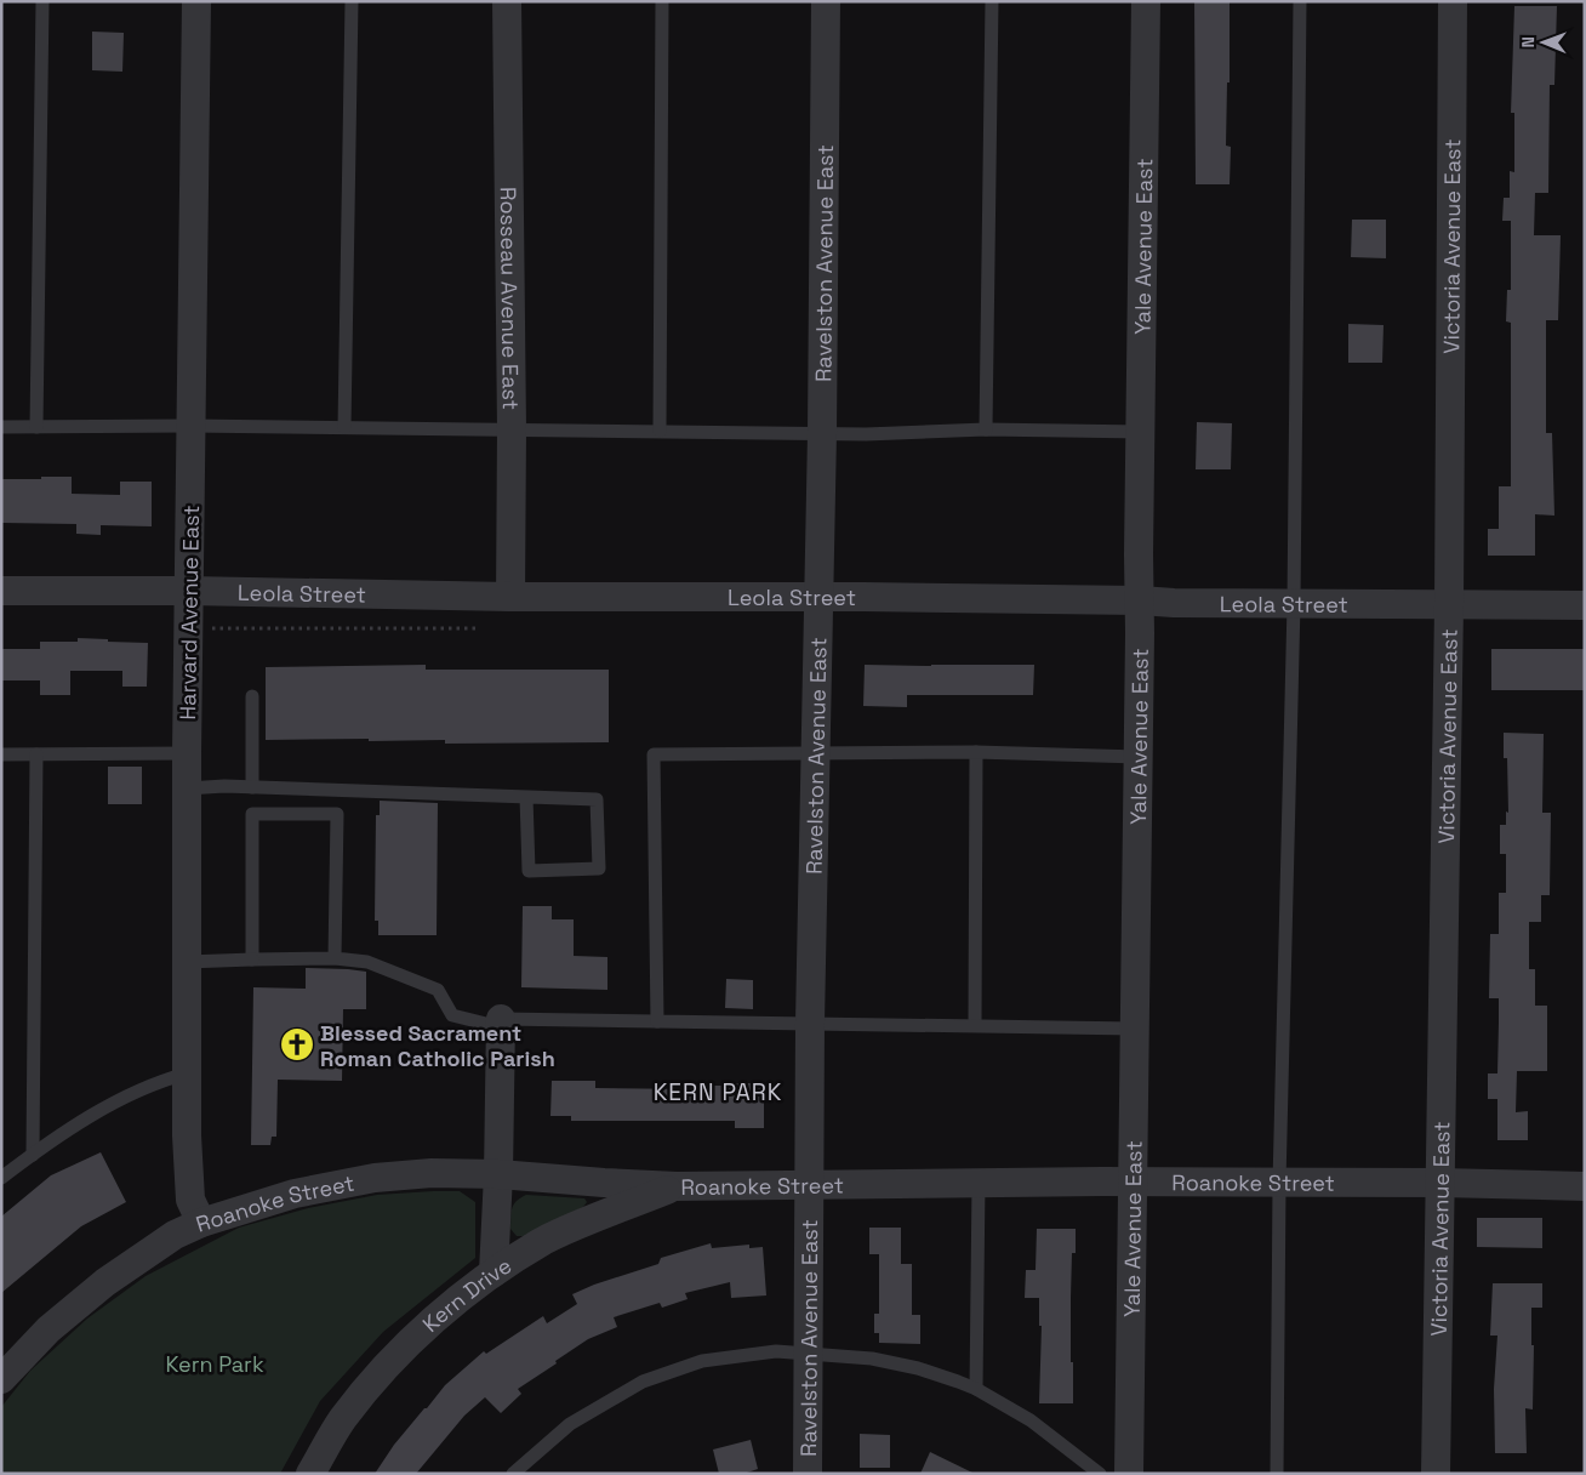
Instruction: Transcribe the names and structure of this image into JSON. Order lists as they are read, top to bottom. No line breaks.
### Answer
{"streets":{"street":["Yale Avenue East","Victoria Avenue East","Ravelston Avenue East","Rosseau Avenue East","Leola Street","Harvard Avenue East","Roanoke Street","Kern Drive"]},"crossings":[["Yale Avenue East","Leola Street"],["Yale Avenue East","Roanoke Street"],["Victoria Avenue East","Leola Street"],["Victoria Avenue East","Roanoke Street"],["Ravelston Avenue East","Leola Street"],["Ravelston Avenue East","Roanoke Street"],["Rosseau Avenue East","Leola Street"],["Leola Street","Harvard Avenue East"],["Harvard Avenue East","Roanoke Street"],["Roanoke Street","Kern Drive"]],"districts":["KERN PARK"],"parks":["Kern Park"],"places":{"church":["Blessed Sacrament Roman Catholic Parish"]},"north":"left"}
